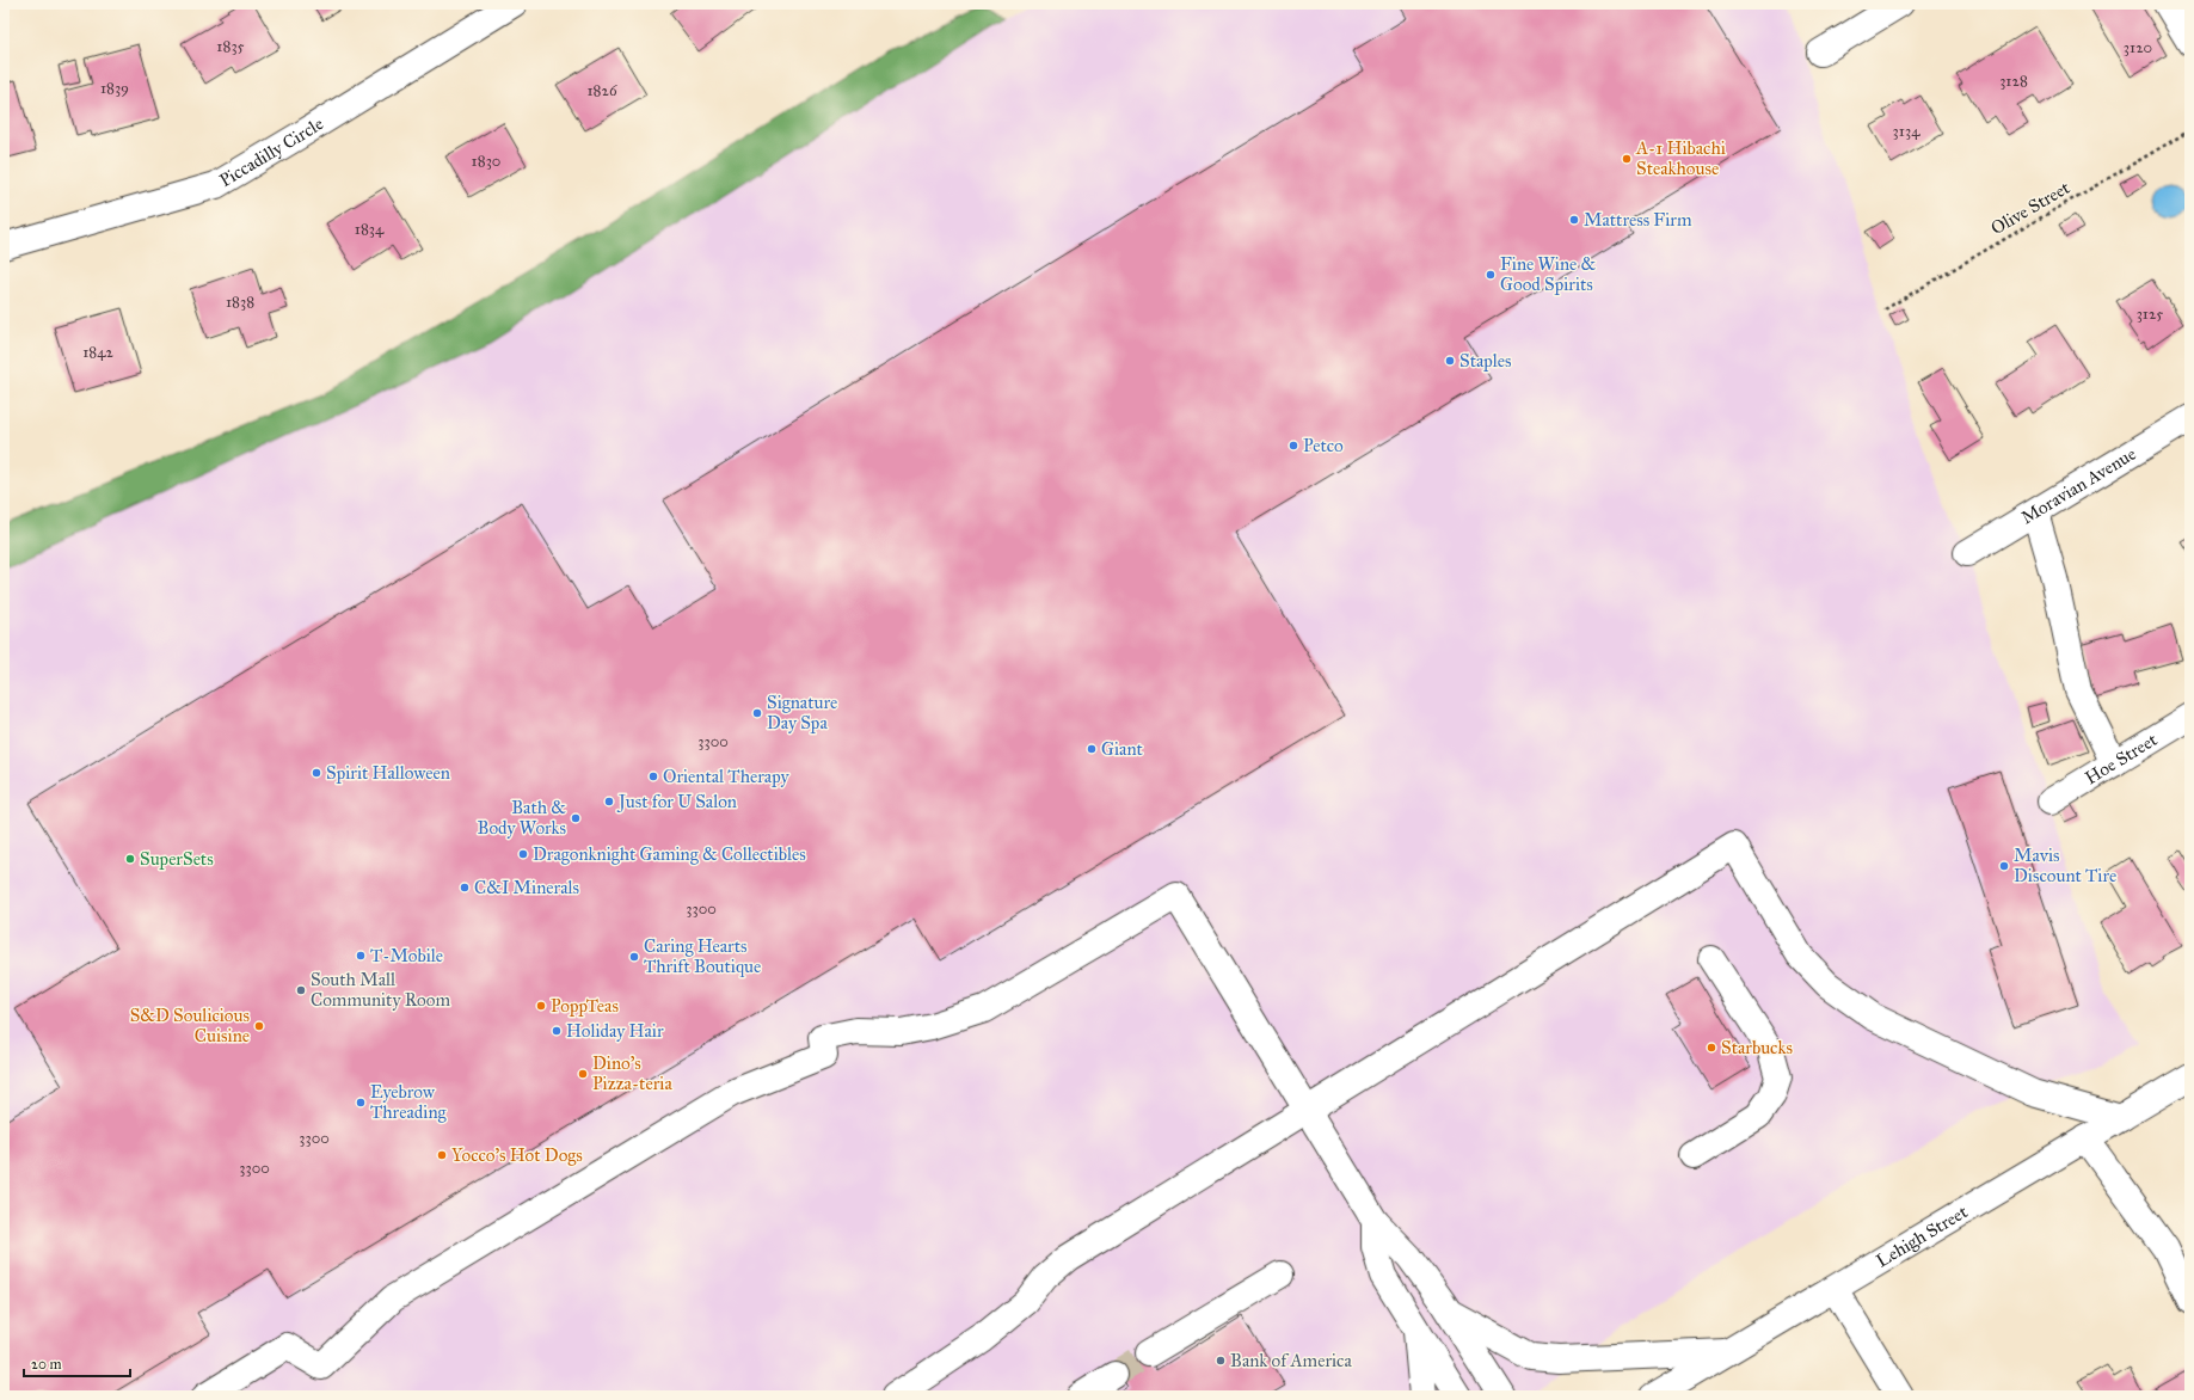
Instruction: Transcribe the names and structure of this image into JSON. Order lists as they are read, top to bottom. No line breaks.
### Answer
{"streets":{"main road":["Piccadilly Circle","Moravian Avenue","Hoe Street","Lehigh Street"],"path":["Olive Street"]},"places":["A-1 Hibachi Steakhouse","Mattress Firm","Fine Wine & Good Spirits","Staples","Petco","Signature Day Spa","Giant","Spirit Halloween","Oriental Therapy","Just for U Salon","Bath & Body Works","Dragonknight Gaming & Collectibles","SuperSets","Mavis Discount Tire","C&I Minerals","T-Mobile","Caring Hearts Thrift Boutique","South Mall Community Room","PoppTeas","S&D Soulicious Cuisine","Holiday Hair","Starbucks","Dino's Pizza-teria","Eyebrow Threading","Yocco's Hot Dogs","Bank of America"],"house_numbers":["1835","3120","3128","1839","1826","3134","1830","1834","1838","3125","1842","3300","3300","3300","3300"],"scale_bar":"20 m"}
